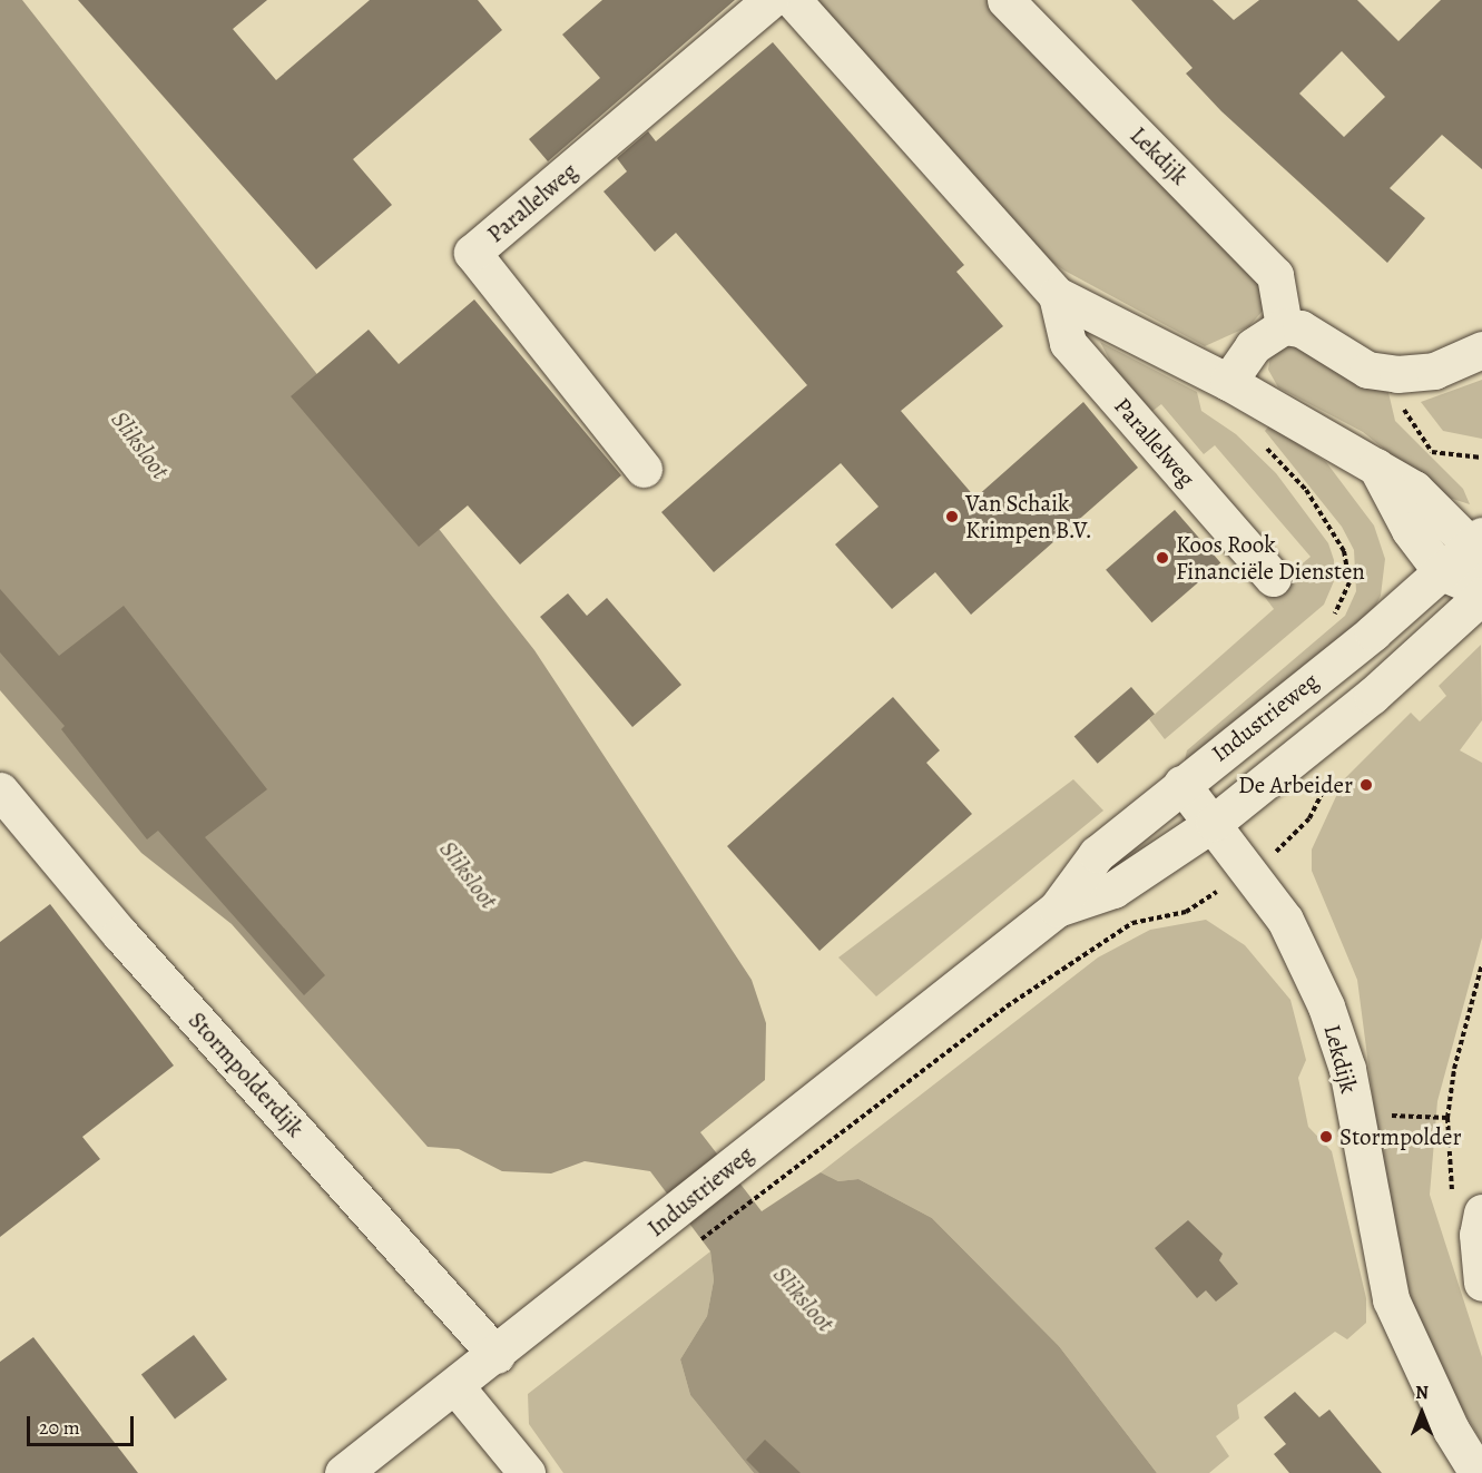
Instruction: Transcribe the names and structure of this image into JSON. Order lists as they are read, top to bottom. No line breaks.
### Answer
{"streets":{"street":["Lekdijk","Parallelweg","Industrieweg","Stormpolderdijk"]},"crossings":[["Lekdijk","Industrieweg"],["Industrieweg","Stormpolderdijk"]],"water":["Sliksloot"],"places":["Van Schaik Krimpen B.V.","Koos Rook Financiële Diensten","De Arbeider","Stormpolder"],"scale_bar":"20 m","north":"top"}
